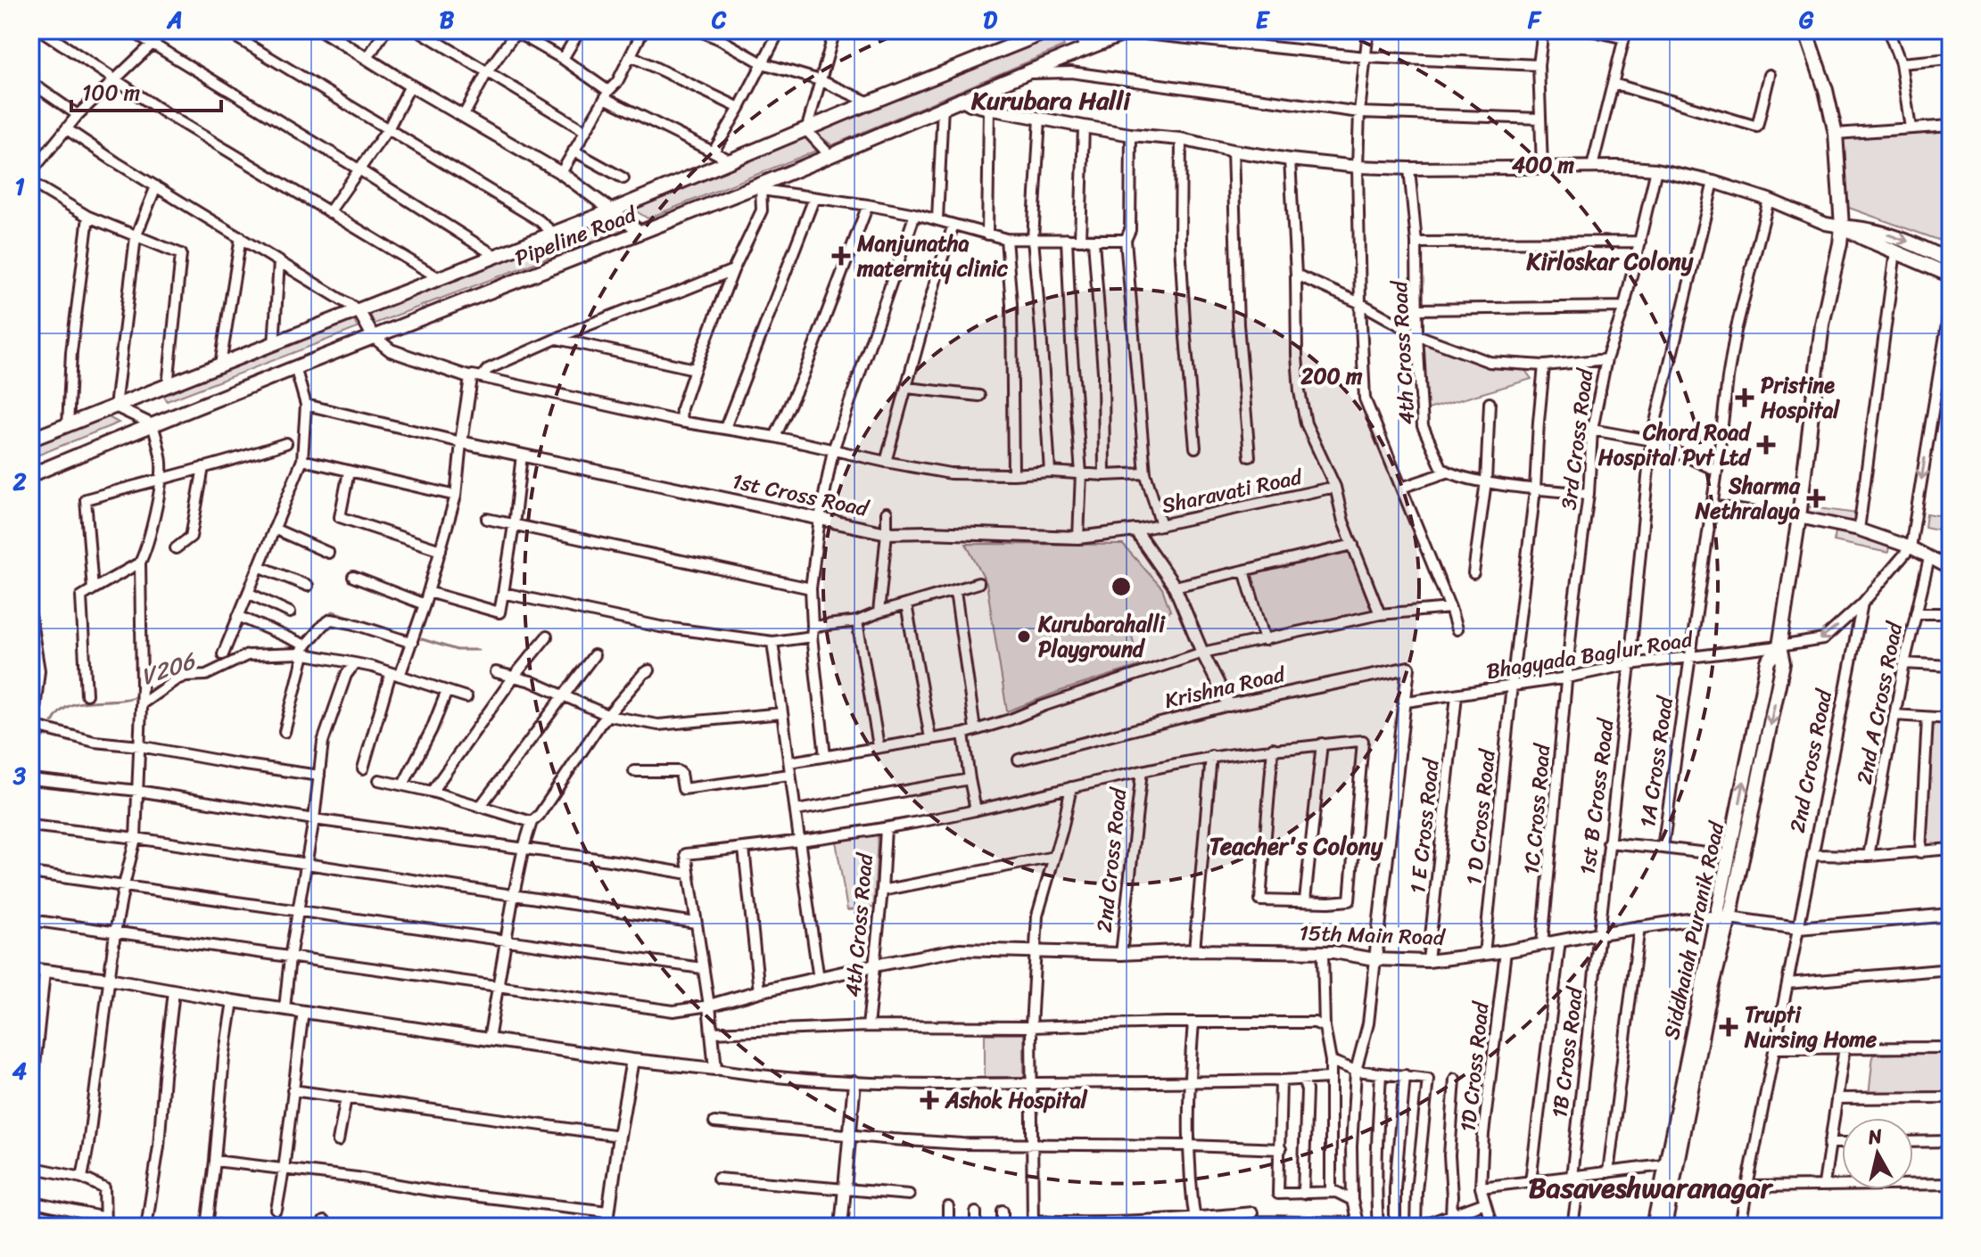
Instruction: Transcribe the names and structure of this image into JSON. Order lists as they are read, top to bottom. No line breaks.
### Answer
{"streets":{"main road":["Pipeline Road","Siddhaiah Puranik Road"],"street":["4th Cross Road","3rd Cross Road","Sharavati Road","1st Cross Road","Bhagyada Baglur Road","Krishna Road","2nd A Cross Road","2nd Cross Road","1A Cross Road","1st B Cross Road","1C Cross Road","1 D Cross Road","1 E Cross Road","15th Main Road","1B Cross Road","1D Cross Road"]},"crossings":[["4th Cross Road","15th Main Road"],["3rd Cross Road","Bhagyada Baglur Road"],["3rd Cross Road","1C Cross Road"],["Sharavati Road","1st Cross Road"],["Bhagyada Baglur Road","Krishna Road"],["Bhagyada Baglur Road","2nd Cross Road"],["Bhagyada Baglur Road","1A Cross Road"],["Bhagyada Baglur Road","1st B Cross Road"],["Bhagyada Baglur Road","1C Cross Road"],["Bhagyada Baglur Road","1 D Cross Road"],["Bhagyada Baglur Road","1 E Cross Road"],["Bhagyada Baglur Road","Siddhaiah Puranik Road"],["2nd Cross Road","15th Main Road"],["1A Cross Road","Siddhaiah Puranik Road"],["1st B Cross Road","15th Main Road"],["1st B Cross Road","1B Cross Road"],["1C Cross Road","15th Main Road"],["1 D Cross Road","15th Main Road"],["1 E Cross Road","15th Main Road"],["Siddhaiah Puranik Road","15th Main Road"],["15th Main Road","1B Cross Road"],["15th Main Road","1D Cross Road"]],"districts":["Kurubara Halli","Kirloskar Colony","Teacher's Colony","Basaveshwaranagar"],"water":["V206"],"places":{"health":["Manjunatha maternity clinic","Pristine Hospital","Chord Road Hospital Pvt Ltd","Sharma Nethralaya","Trupti Nursing Home","Ashok Hospital"],"other":["Kurubarahalli Playground"]},"scale_bar":"100 m","north":"top","grid":{"columns":["A","B","C","D","E","F","G"],"rows":["1","2","3","4"]},"rings":["400 m","200 m"]}
